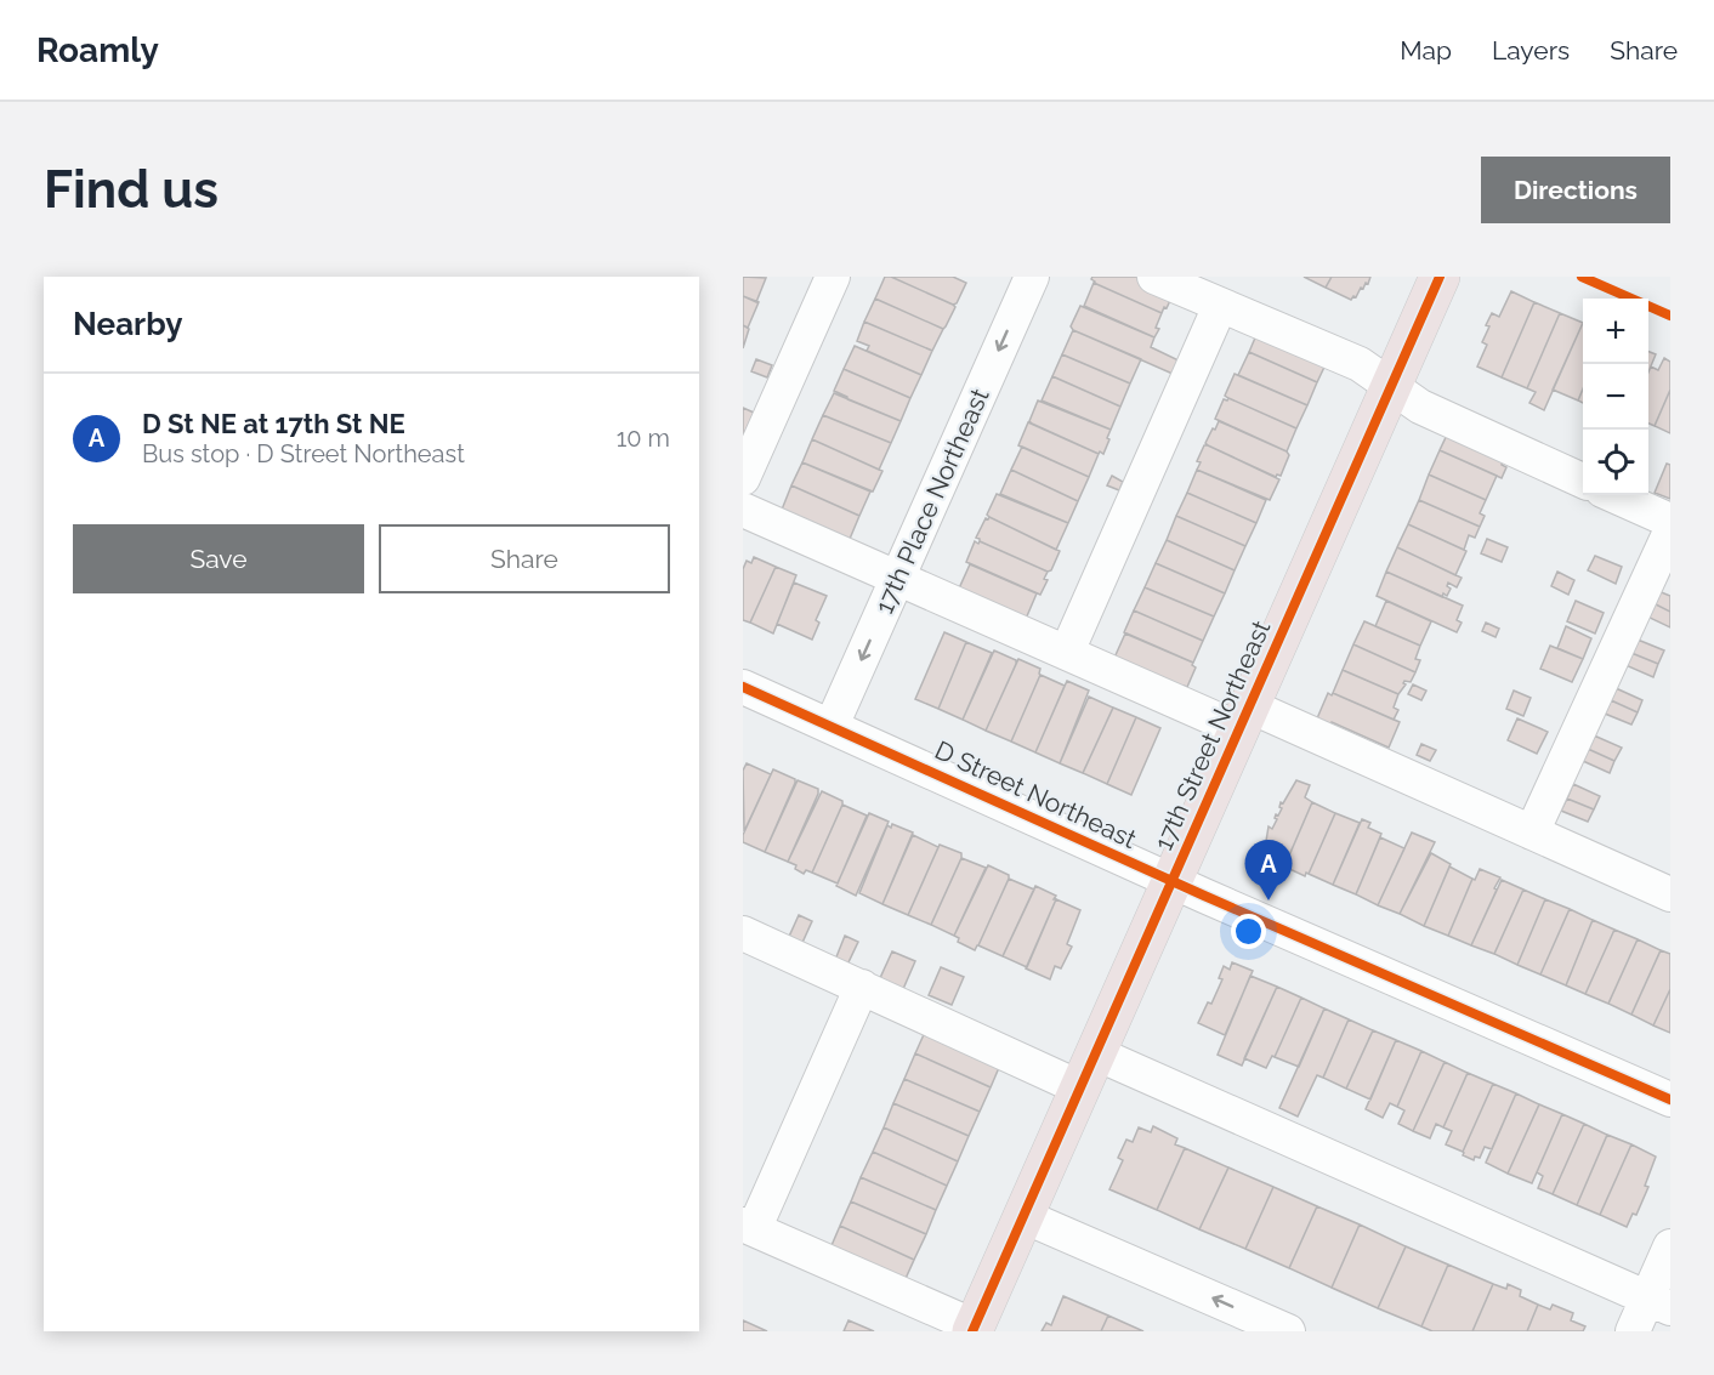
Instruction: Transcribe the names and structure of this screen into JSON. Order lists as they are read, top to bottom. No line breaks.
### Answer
{"streets":{"main road":["17th Street Northeast"],"street":["17th Place Northeast","D Street Northeast"]},"crossings":[["17th Place Northeast","D Street Northeast"],["17th Street Northeast","D Street Northeast"]],"page":{"header":"Roamly","nav":["Map","Layers","Share"],"buttons":["Directions",["Save","Share"]],"title":"Find us","heading":"Nearby","map_buttons":["+","−"],"list":[{"mark":"A","name":"D St NE at 17th St NE","note":"Bus stop · D Street Northeast","value":"10 m"}],"pins":"A"}}
